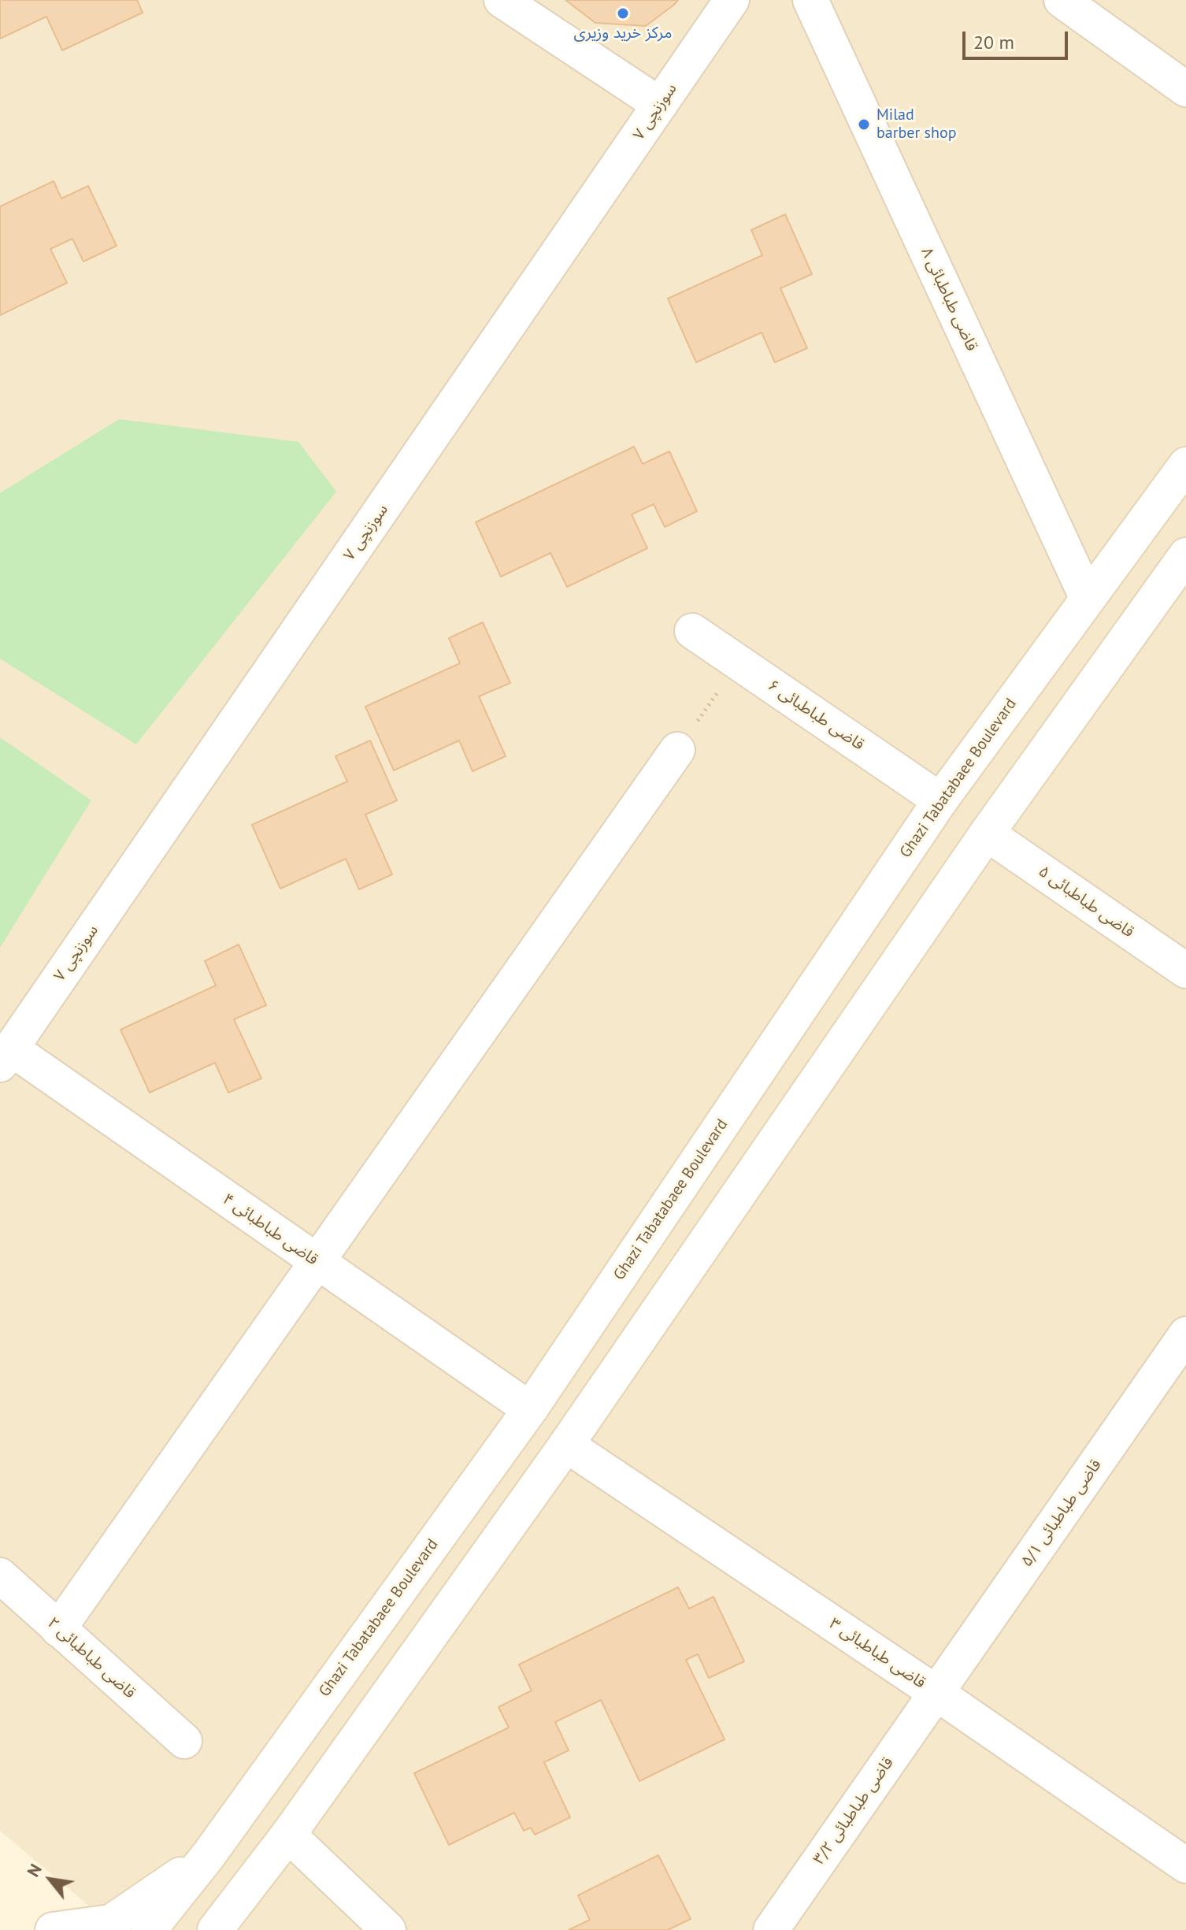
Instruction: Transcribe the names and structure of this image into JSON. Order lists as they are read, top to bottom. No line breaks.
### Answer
{"streets":{"street":["سوزنچی ۷","قاضی طباطبائی ۸","قاضی طباطبائی ۶","Ghazi Tabatabaee Boulevard","قاضی طباطبائی ۵","قاضی طباطبائی ۴","قاضی طباطبائی ۵/۱","قاضی طباطبائی ۳","قاضی طباطبائی ۲","قاضی طباطبائی ۳/۲"]},"crossings":[["سوزنچی ۷","قاضی طباطبائی ۴"],["قاضی طباطبائی ۸","Ghazi Tabatabaee Boulevard"],["قاضی طباطبائی ۶","Ghazi Tabatabaee Boulevard"],["Ghazi Tabatabaee Boulevard","قاضی طباطبائی ۴"],["قاضی طباطبائی ۵/۱","قاضی طباطبائی ۳"],["قاضی طباطبائی ۵/۱","قاضی طباطبائی ۳/۲"],["قاضی طباطبائی ۳","قاضی طباطبائی ۳/۲"]],"places":["مرکز خرید وزیری","Milad barber shop"],"scale_bar":"20 m","north":"top left"}
